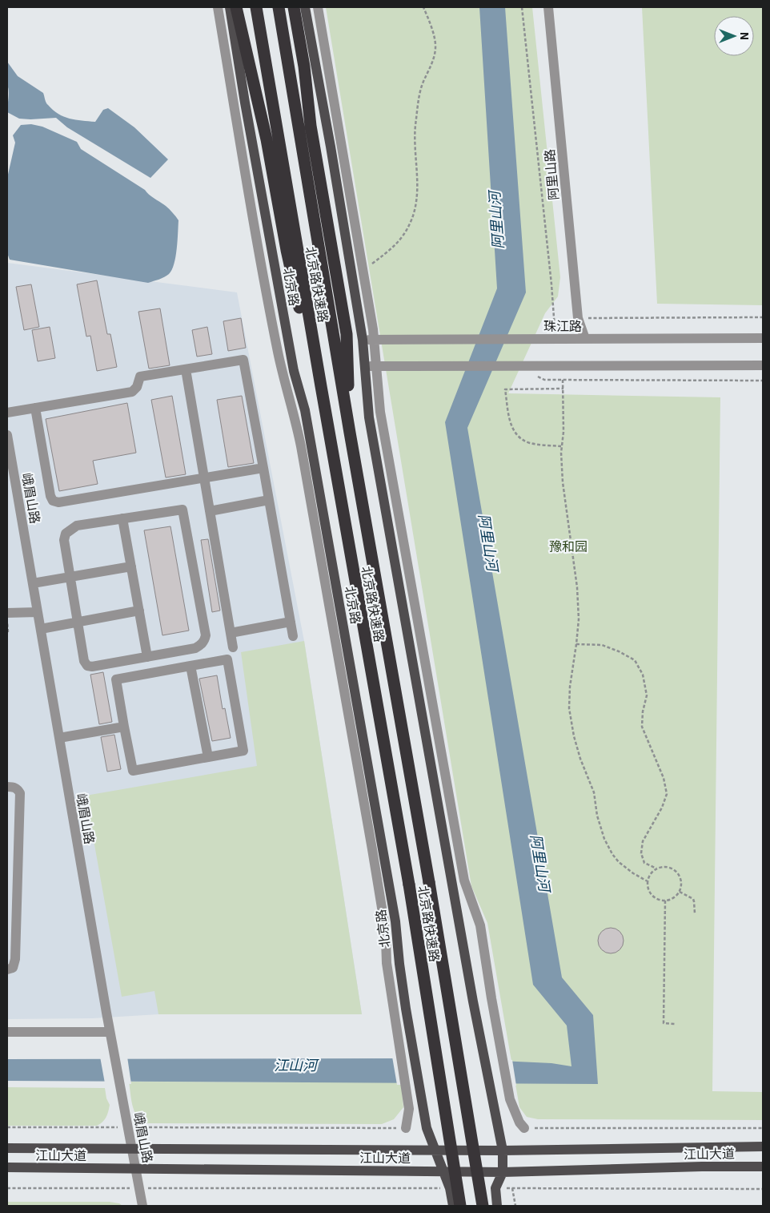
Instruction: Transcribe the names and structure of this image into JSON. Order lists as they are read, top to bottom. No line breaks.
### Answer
{"streets":{"highway":["北京路快速路"],"main road":["北京路","江山大道"],"street":["阿里山路","珠江路","峨眉山路"]},"crossings":[["阿里山路","珠江路"],["北京路","江山大道"],["峨眉山路","江山大道"]],"water":["阿里山河","江山河"],"parks":["豫和园"],"north":"right"}
